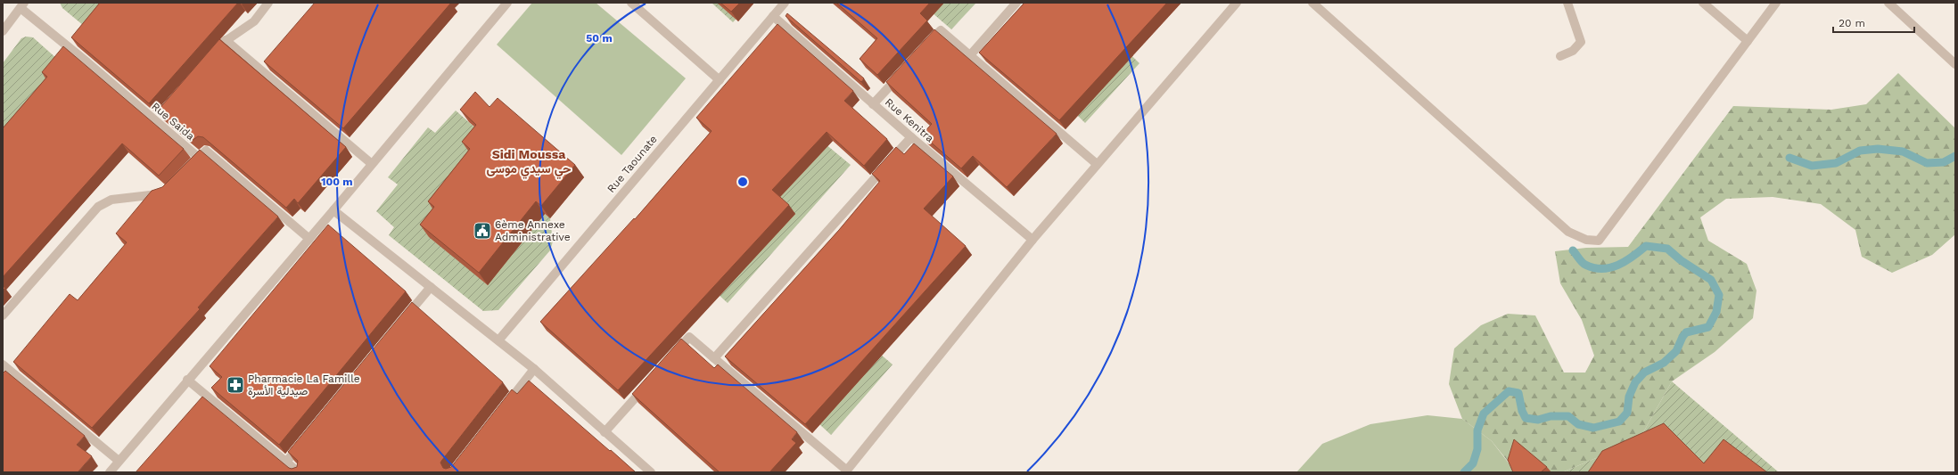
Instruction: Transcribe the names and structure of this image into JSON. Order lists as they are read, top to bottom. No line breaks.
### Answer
{"streets":{"street":["Rue Kenitra","Rue Saida","Rue Taounate"]},"crossings":[["Rue Kenitra","Rue Taounate"]],"districts":["Sidi Moussa حي سيدي موسى"],"places":{"public building":["6ème Annexe Administrative"],"pharmacy":["Pharmacie La Famille صيدلية الأسرة"]},"scale_bar":"20 m","rings":["50 m","100 m"]}
